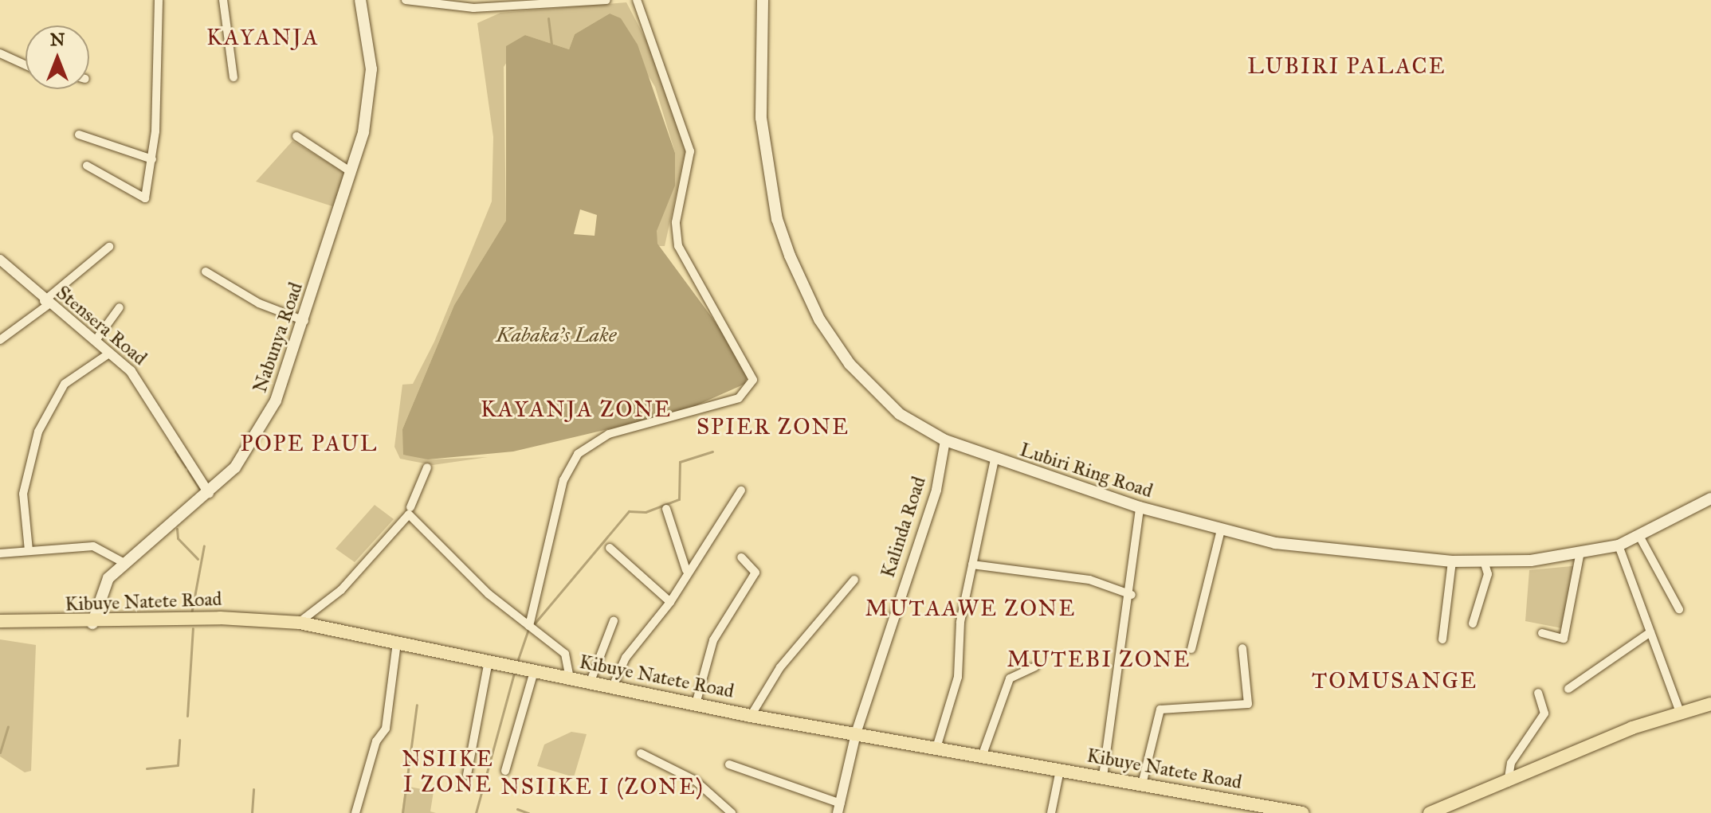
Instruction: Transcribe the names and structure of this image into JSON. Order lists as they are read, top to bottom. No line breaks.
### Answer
{"streets":{"main road":["Nabunya Road","Lubiri Ring Road","Kibuye Natete Road"],"street":["Stensera Road","Kalinda Road"]},"crossings":[["Stensera Road","Nabunya Road"],["Nabunya Road","Kibuye Natete Road"],["Lubiri Ring Road","Kalinda Road"],["Kalinda Road","Kibuye Natete Road"]],"districts":["KAYANJA","LUBIRI PALACE","KAYANJA ZONE","SPIER ZONE","POPE PAUL","MUTAAWE ZONE","MUTEBI ZONE","TOMUSANGE","NSIIKE I ZONE","NSIIKE I (ZONE)"],"water":["Kabaka's Lake"],"north":"top"}
